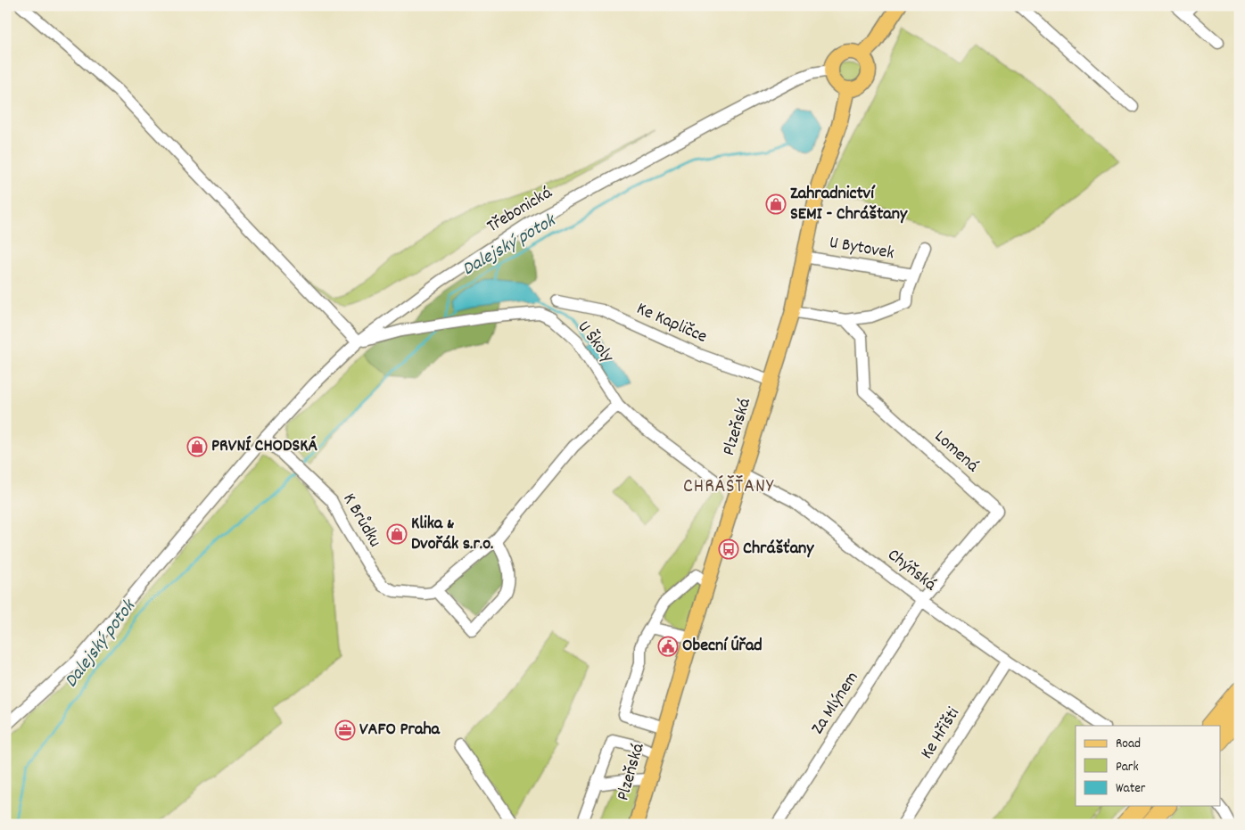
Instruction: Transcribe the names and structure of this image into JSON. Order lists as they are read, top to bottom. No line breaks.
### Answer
{"streets":{"main road":["Plzeňská"],"street":["Třebonická","U Bytovek","Ke Kapličce","U Školy","Lomená","K Brůdku","Chýňská","Za Mlýnem","Ke Hřišti"]},"crossings":[["Třebonická","U Školy"],["Třebonická","Plzeňská"],["Třebonická","K Brůdku"],["U Bytovek","Plzeňská"],["Ke Kapličce","Plzeňská"],["Plzeňská","Chýňská"],["Lomená","Chýňská"],["Lomená","Za Mlýnem"],["Chýňská","Za Mlýnem"],["Chýňská","Ke Hřišti"]],"districts":["CHRÁŠŤANY"],"water":["Dalejský potok"],"places":{"shop":["Zahradnictví SEMI - Chráštany","PRVNÍ CHODSKÁ","Klika & Dvořák s.r.o."],"bus stop":["Chrášťany"],"public building":["Obecní Úřad"],"office":["VAFO Praha"]},"legend":["Road","Park","Water"]}
